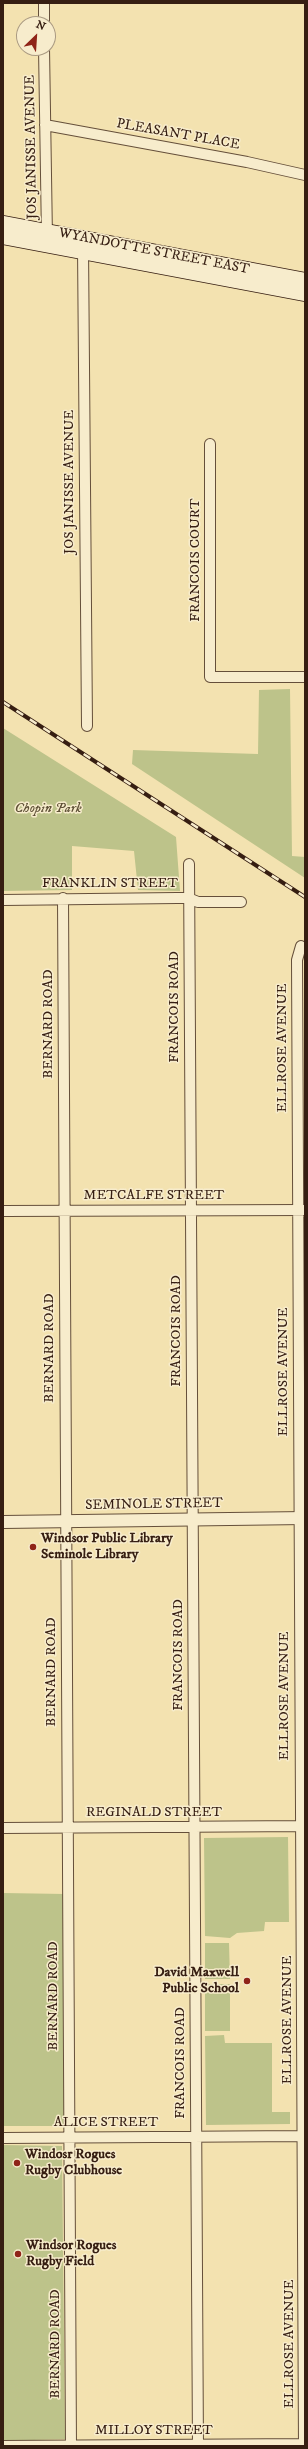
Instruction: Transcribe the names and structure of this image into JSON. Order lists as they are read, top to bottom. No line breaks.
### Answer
{"streets":{"main road":["WYANDOTTE STREET EAST"],"street":["PLEASANT PLACE","JOS JANISSE AVENUE","FRANCOIS COURT","FRANKLIN STREET","FRANCOIS ROAD","BERNARD ROAD","ELLROSE AVENUE","METCALFE STREET","SEMINOLE STREET","REGINALD STREET","ALICE STREET","MILLOY STREET"]},"crossings":[["PLEASANT PLACE","JOS JANISSE AVENUE"],["JOS JANISSE AVENUE","WYANDOTTE STREET EAST"],["FRANKLIN STREET","FRANCOIS ROAD"],["FRANKLIN STREET","BERNARD ROAD"],["FRANCOIS ROAD","METCALFE STREET"],["FRANCOIS ROAD","SEMINOLE STREET"],["FRANCOIS ROAD","REGINALD STREET"],["FRANCOIS ROAD","ALICE STREET"],["FRANCOIS ROAD","MILLOY STREET"],["BERNARD ROAD","METCALFE STREET"],["BERNARD ROAD","SEMINOLE STREET"],["BERNARD ROAD","REGINALD STREET"],["BERNARD ROAD","ALICE STREET"],["BERNARD ROAD","MILLOY STREET"],["ELLROSE AVENUE","METCALFE STREET"],["ELLROSE AVENUE","SEMINOLE STREET"],["ELLROSE AVENUE","REGINALD STREET"],["ELLROSE AVENUE","ALICE STREET"],["ELLROSE AVENUE","MILLOY STREET"]],"parks":["Chopin Park"],"places":["Windsor Public Library Seminole Library","David Maxwell Public School","Windosr Rogues Rugby Clubhouse","Windsor Rogues Rugby Field"],"north":"top right"}
